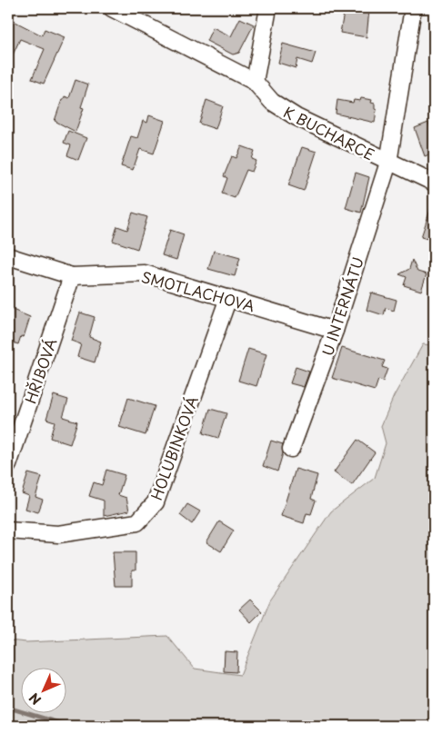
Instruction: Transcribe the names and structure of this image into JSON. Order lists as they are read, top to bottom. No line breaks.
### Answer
{"streets":{"street":["K BUCHARCE","SMOTLACHOVA","U INTERNÁTU","HŘIBOVÁ","HOLUBINKOVÁ"]},"crossings":[["K BUCHARCE","U INTERNÁTU"],["SMOTLACHOVA","U INTERNÁTU"],["SMOTLACHOVA","HŘIBOVÁ"],["SMOTLACHOVA","HOLUBINKOVÁ"]],"north":"bottom left"}
